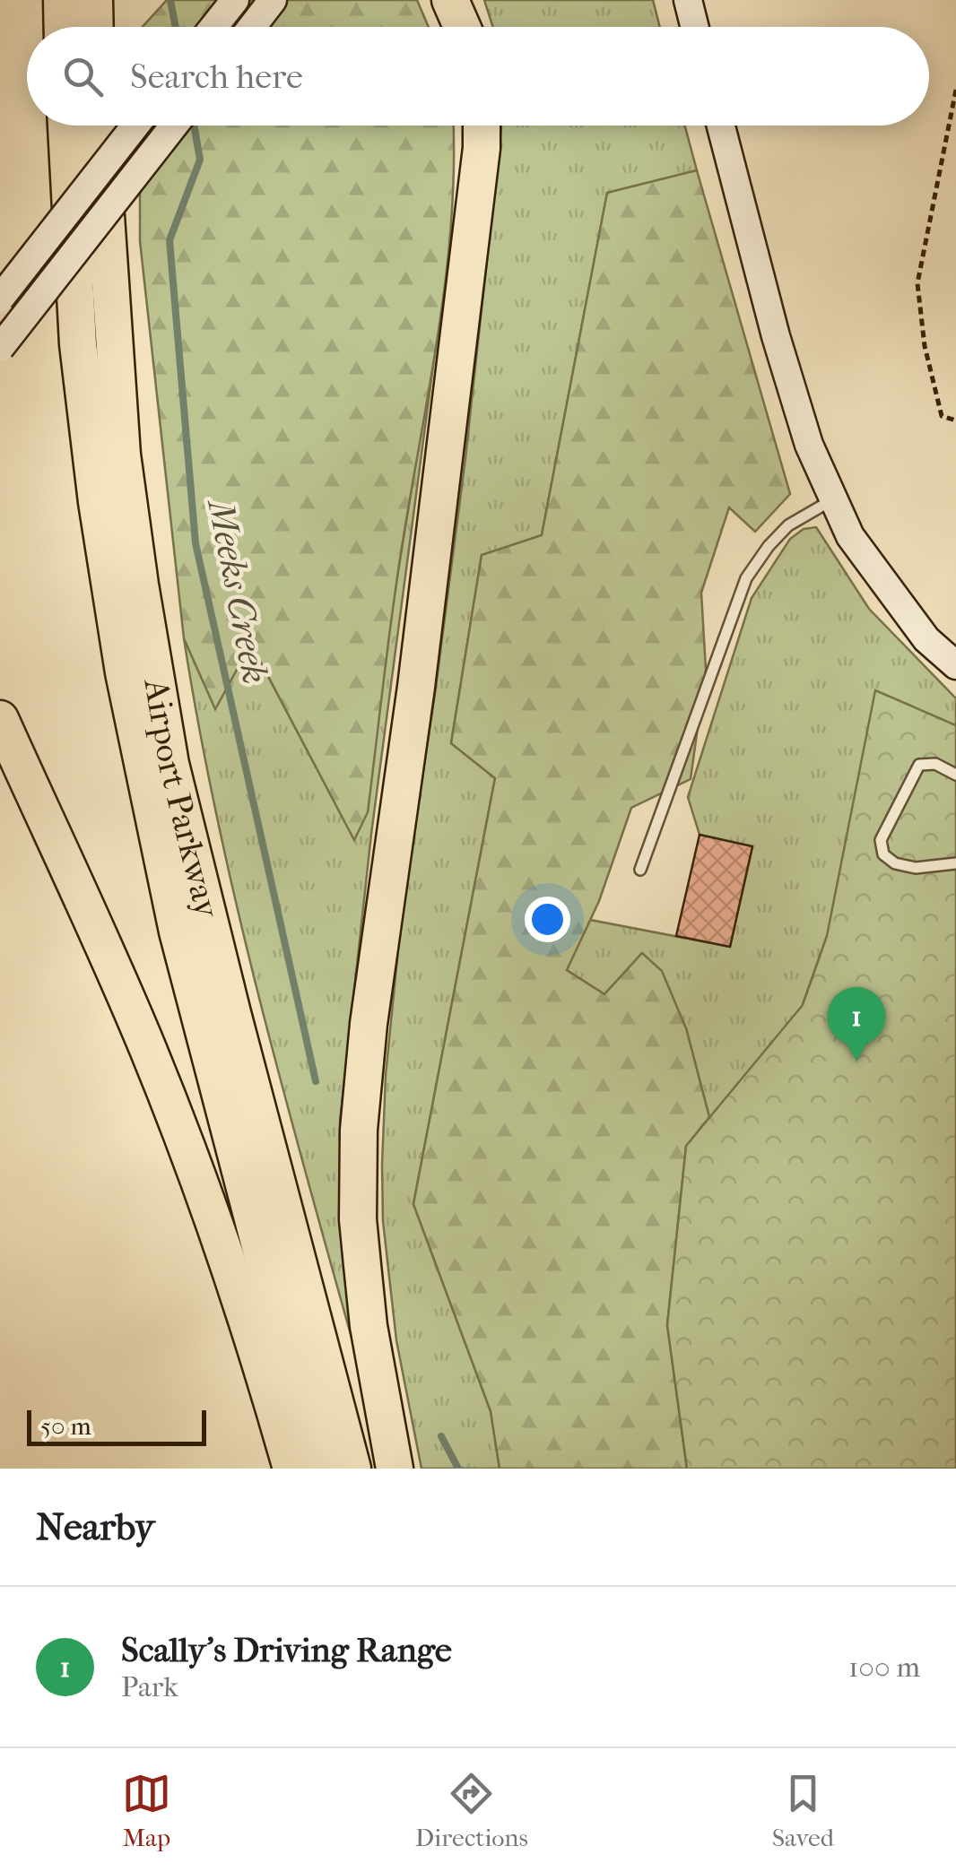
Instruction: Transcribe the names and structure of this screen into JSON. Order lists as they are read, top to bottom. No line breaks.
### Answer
{"streets":{"highway":["Airport Parkway"]},"water":["Meeks Creek"],"scale_bar":"50 m","page":{"search":"Search here","pins":"1","scale":"50 m","heading":"Nearby","list":[{"mark":"1","name":"Scally's Driving Range","note":"Park","value":"100 m"}],"nav":["Map","Directions","Saved"]}}
